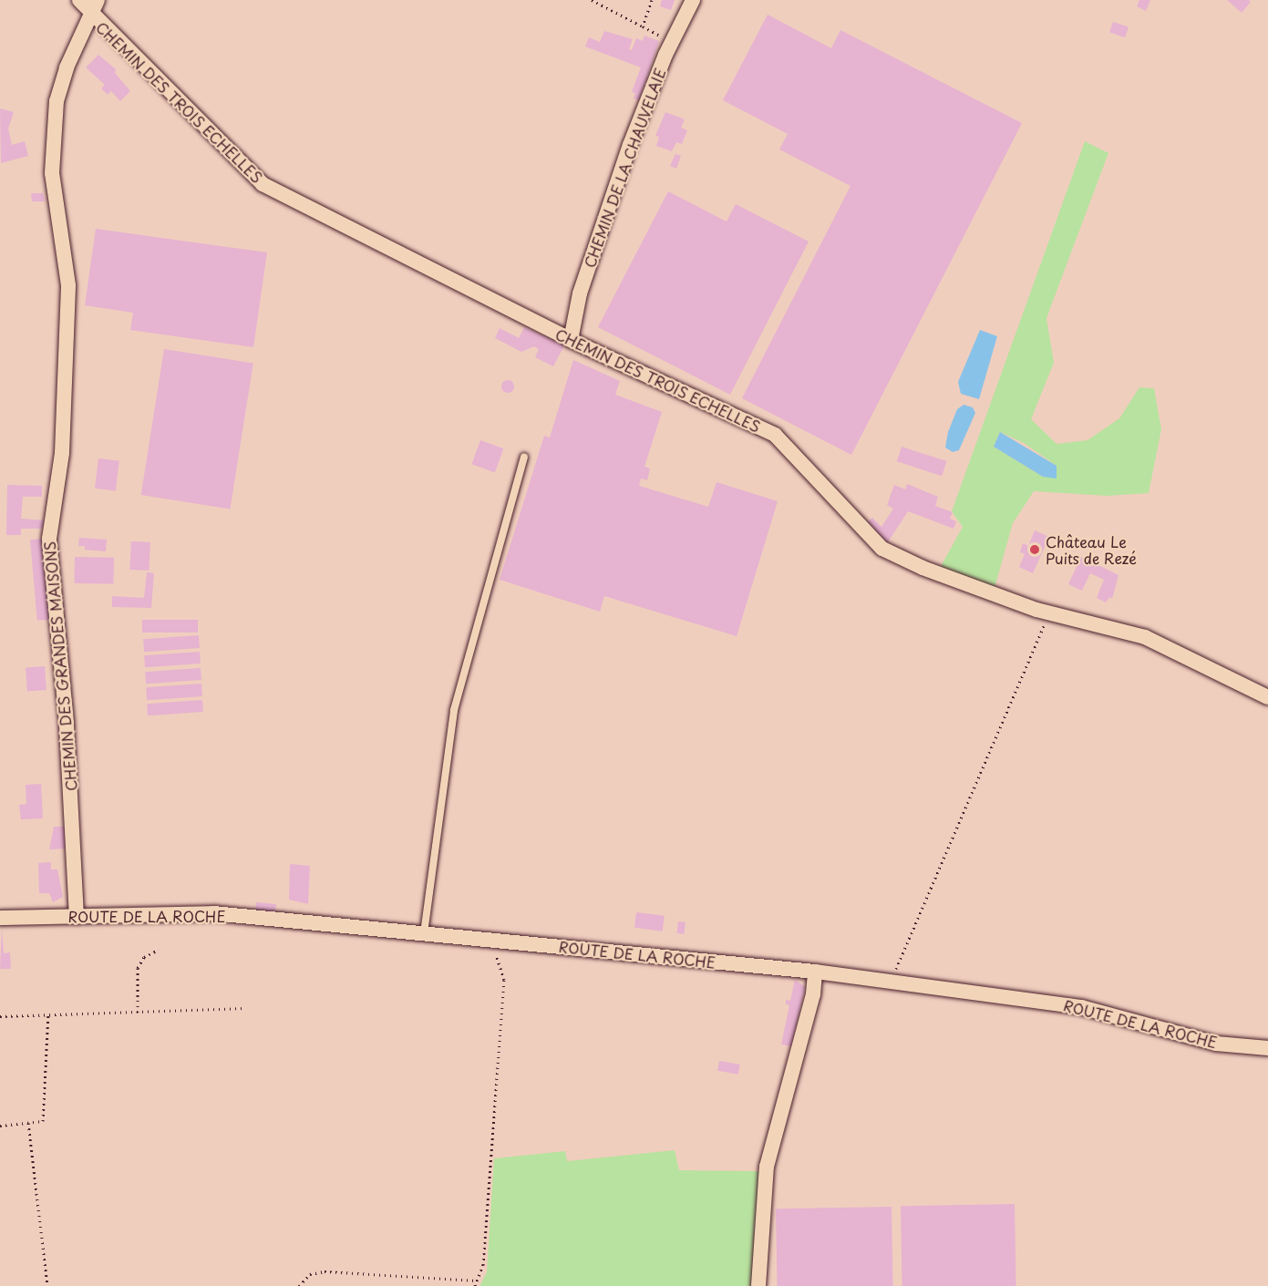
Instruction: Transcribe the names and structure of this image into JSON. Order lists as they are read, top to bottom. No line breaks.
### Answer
{"streets":{"street":["CHEMIN DES TROIS ECHELLES","CHEMIN DE LA CHAUVELAIE","CHEMIN DES GRANDES MAISONS","ROUTE DE LA ROCHE"]},"crossings":[["CHEMIN DES TROIS ECHELLES","CHEMIN DE LA CHAUVELAIE"],["CHEMIN DES TROIS ECHELLES","CHEMIN DES GRANDES MAISONS"],["CHEMIN DES GRANDES MAISONS","ROUTE DE LA ROCHE"]],"places":["Château Le Puits de Rezé"]}
